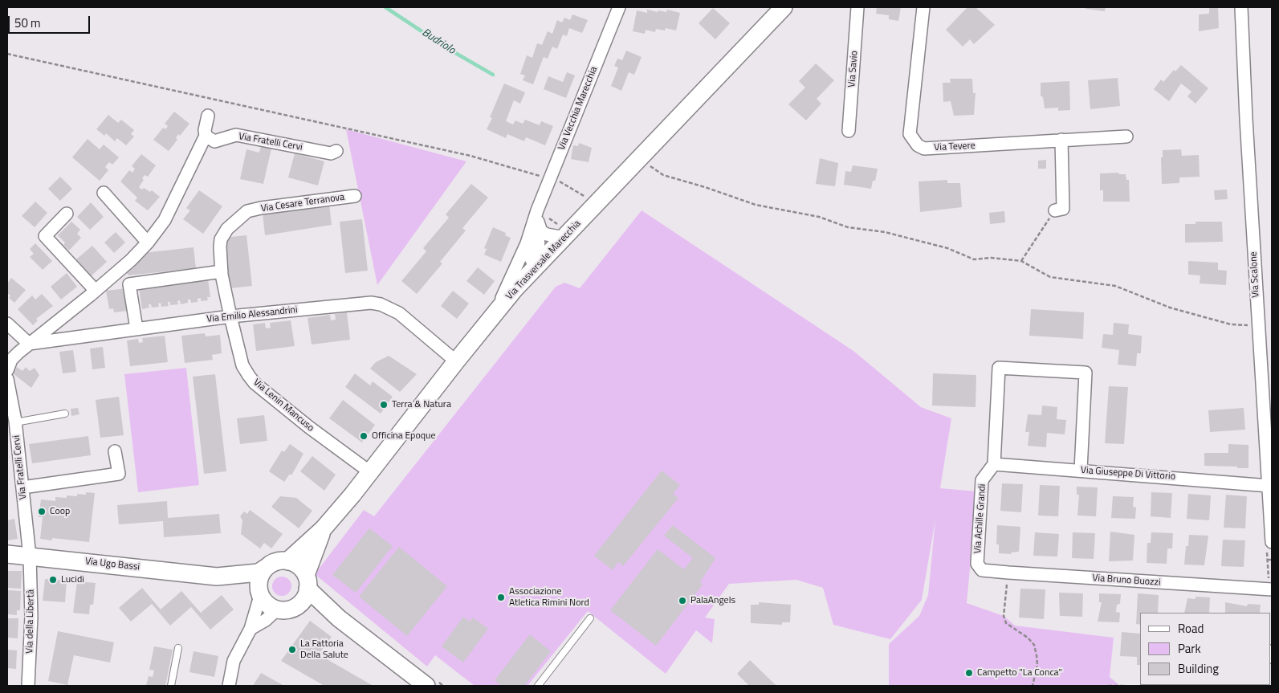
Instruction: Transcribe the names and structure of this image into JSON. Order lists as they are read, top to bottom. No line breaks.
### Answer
{"streets":{"street":["Via Savio","Via Vecchia Marecchia","Via Fratelli Cervi","Via Tevere","Via Cesare Terranova","Via Trasversale Marecchia","Via Scalone","Via Emilio Alessandrini","Via Lenin Mancuso","Via Giuseppe Di Vittorio","Via Achille Grandi","Via Ugo Bassi","Via Bruno Buozzi","Via della Libertà"]},"crossings":[["Via Vecchia Marecchia","Via Trasversale Marecchia"],["Via Fratelli Cervi","Via Ugo Bassi"],["Via Fratelli Cervi","Via della Libertà"],["Via Cesare Terranova","Via Emilio Alessandrini"],["Via Cesare Terranova","Via Lenin Mancuso"],["Via Trasversale Marecchia","Via Emilio Alessandrini"],["Via Trasversale Marecchia","Via Lenin Mancuso"],["Via Trasversale Marecchia","Via Ugo Bassi"],["Via Scalone","Via Giuseppe Di Vittorio"],["Via Emilio Alessandrini","Via Lenin Mancuso"],["Via Giuseppe Di Vittorio","Via Achille Grandi"],["Via Achille Grandi","Via Bruno Buozzi"],["Via Ugo Bassi","Via della Libertà"]],"water":["Budriolo"],"places":["Terra & Natura","Officina Epoque","Coop","Lucidi","Associazione Atletica Rimini Nord","PalaAngels","La Fattoria Della Salute","Campetto \"La Conca\""],"legend":["Road","Park","Building"],"scale_bar":"50 m"}
